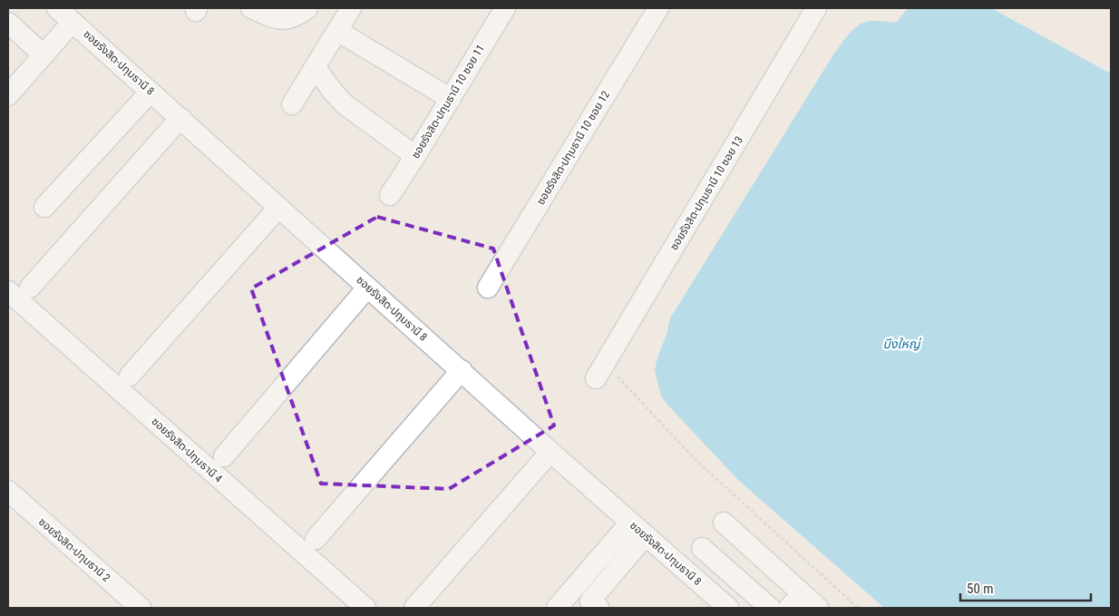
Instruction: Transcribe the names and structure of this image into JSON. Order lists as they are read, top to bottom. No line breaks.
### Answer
{"streets":{"street":["ซอยรังสิต-ปทุมธานี 8","ซอยรังสิต-ปทุมธานี 10 ซอย 11","ซอยรังสิต-ปทุมธานี 10 ซอย 12","ซอยรังสิต-ปทุมธานี 10 ซอย 13","ซอยรังสิต-ปทุมธานี 4","ซอยรังสิต-ปทุมธานี 2"]},"water":["บึงใหญ่"],"scale_bar":"50 m"}
